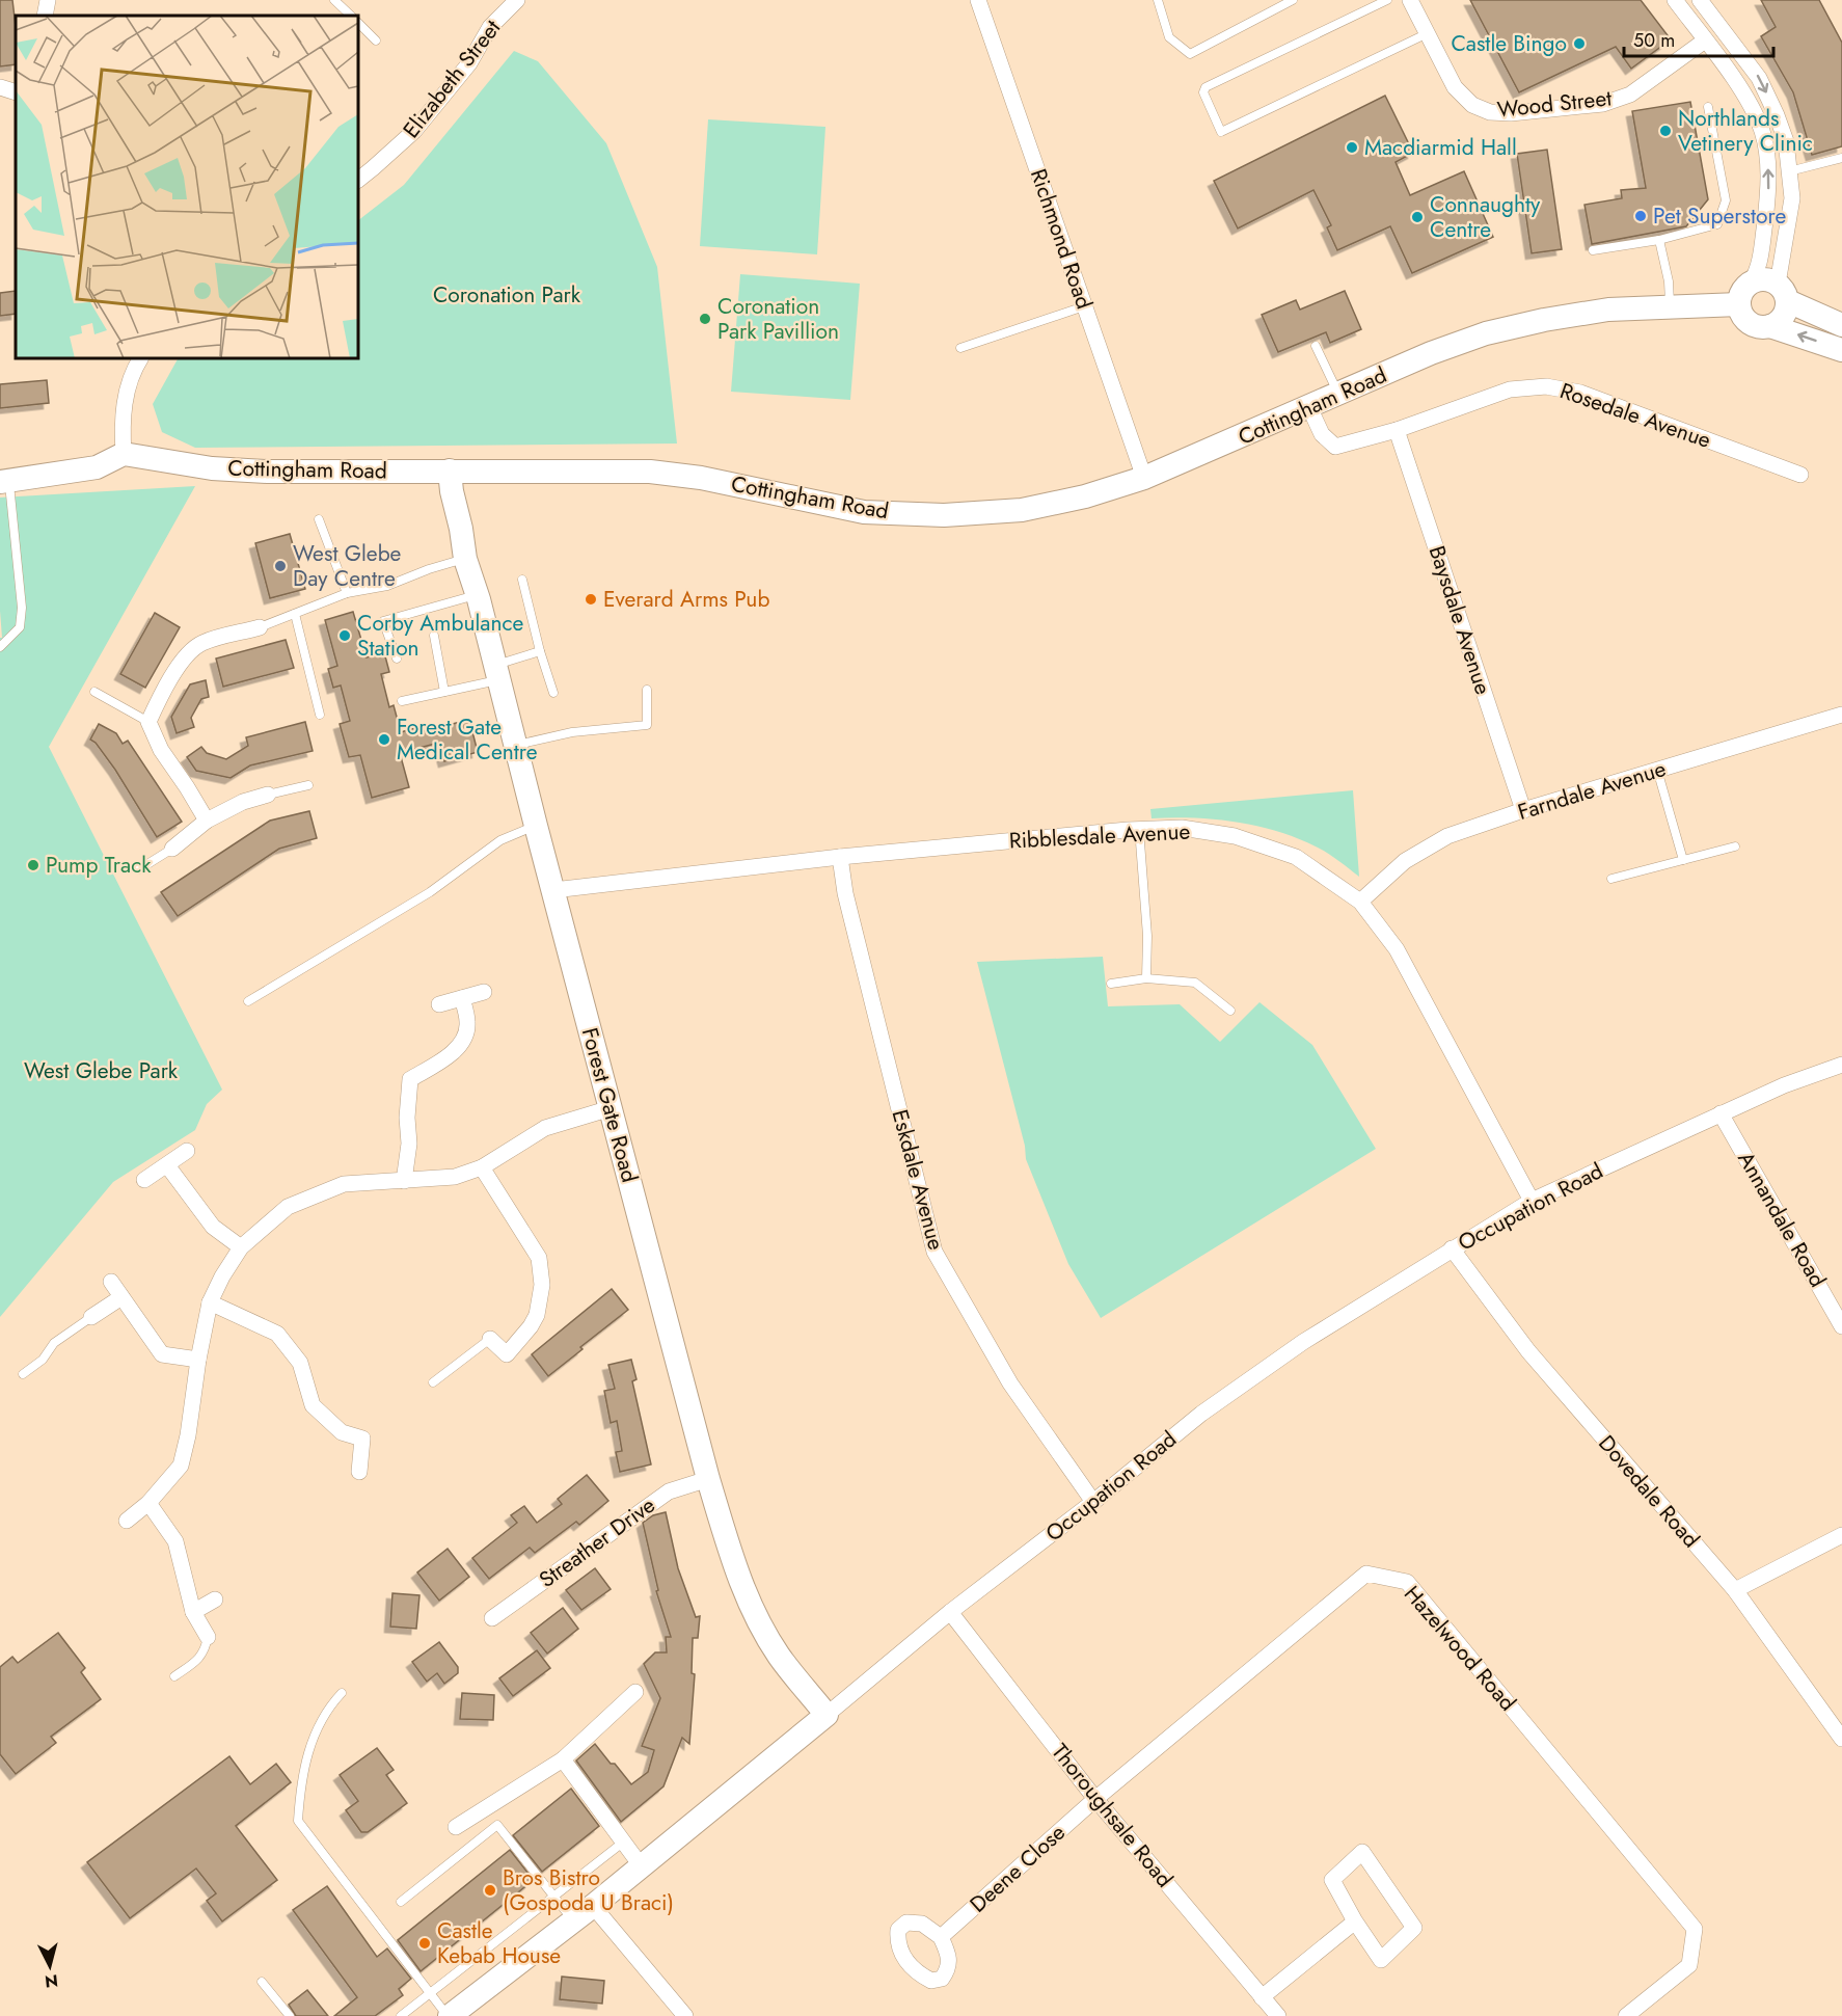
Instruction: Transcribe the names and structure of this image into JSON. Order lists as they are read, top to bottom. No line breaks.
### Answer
{"streets":{"street":["Elizabeth Street","Wood Street","Richmond Road","Cottingham Road","Rosedale Avenue","Baysdale Avenue","Farndale Avenue","Ribblesdale Avenue","Forest Gate Road","Eskdale Avenue","Occupation Road","Annandale Road","Dovedale Road","Streather Drive","Hazelwood Road","Thoroughsale Road","Deene Close"]},"crossings":[["Richmond Road","Cottingham Road"],["Cottingham Road","Rosedale Avenue"],["Cottingham Road","Forest Gate Road"],["Rosedale Avenue","Baysdale Avenue"],["Baysdale Avenue","Farndale Avenue"],["Farndale Avenue","Ribblesdale Avenue"],["Ribblesdale Avenue","Forest Gate Road"],["Ribblesdale Avenue","Eskdale Avenue"],["Ribblesdale Avenue","Occupation Road"],["Forest Gate Road","Occupation Road"],["Forest Gate Road","Streather Drive"],["Eskdale Avenue","Occupation Road"],["Occupation Road","Annandale Road"],["Occupation Road","Dovedale Road"],["Occupation Road","Thoroughsale Road"],["Hazelwood Road","Thoroughsale Road"],["Hazelwood Road","Deene Close"],["Thoroughsale Road","Deene Close"]],"parks":["Coronation Park","West Glebe Park"],"places":["Castle Bingo","Northlands Vetinery Clinic","Macdiarmid Hall","Pet Superstore","Connaughty Centre","Coronation Park Pavillion","West Glebe Day Centre","Everard Arms Pub","Corby Ambulance Station","Forest Gate Medical Centre","Pump Track","Bros Bistro (Gospoda U Braci)","Castle Kebab House"],"scale_bar":"50 m","north":"bottom"}
